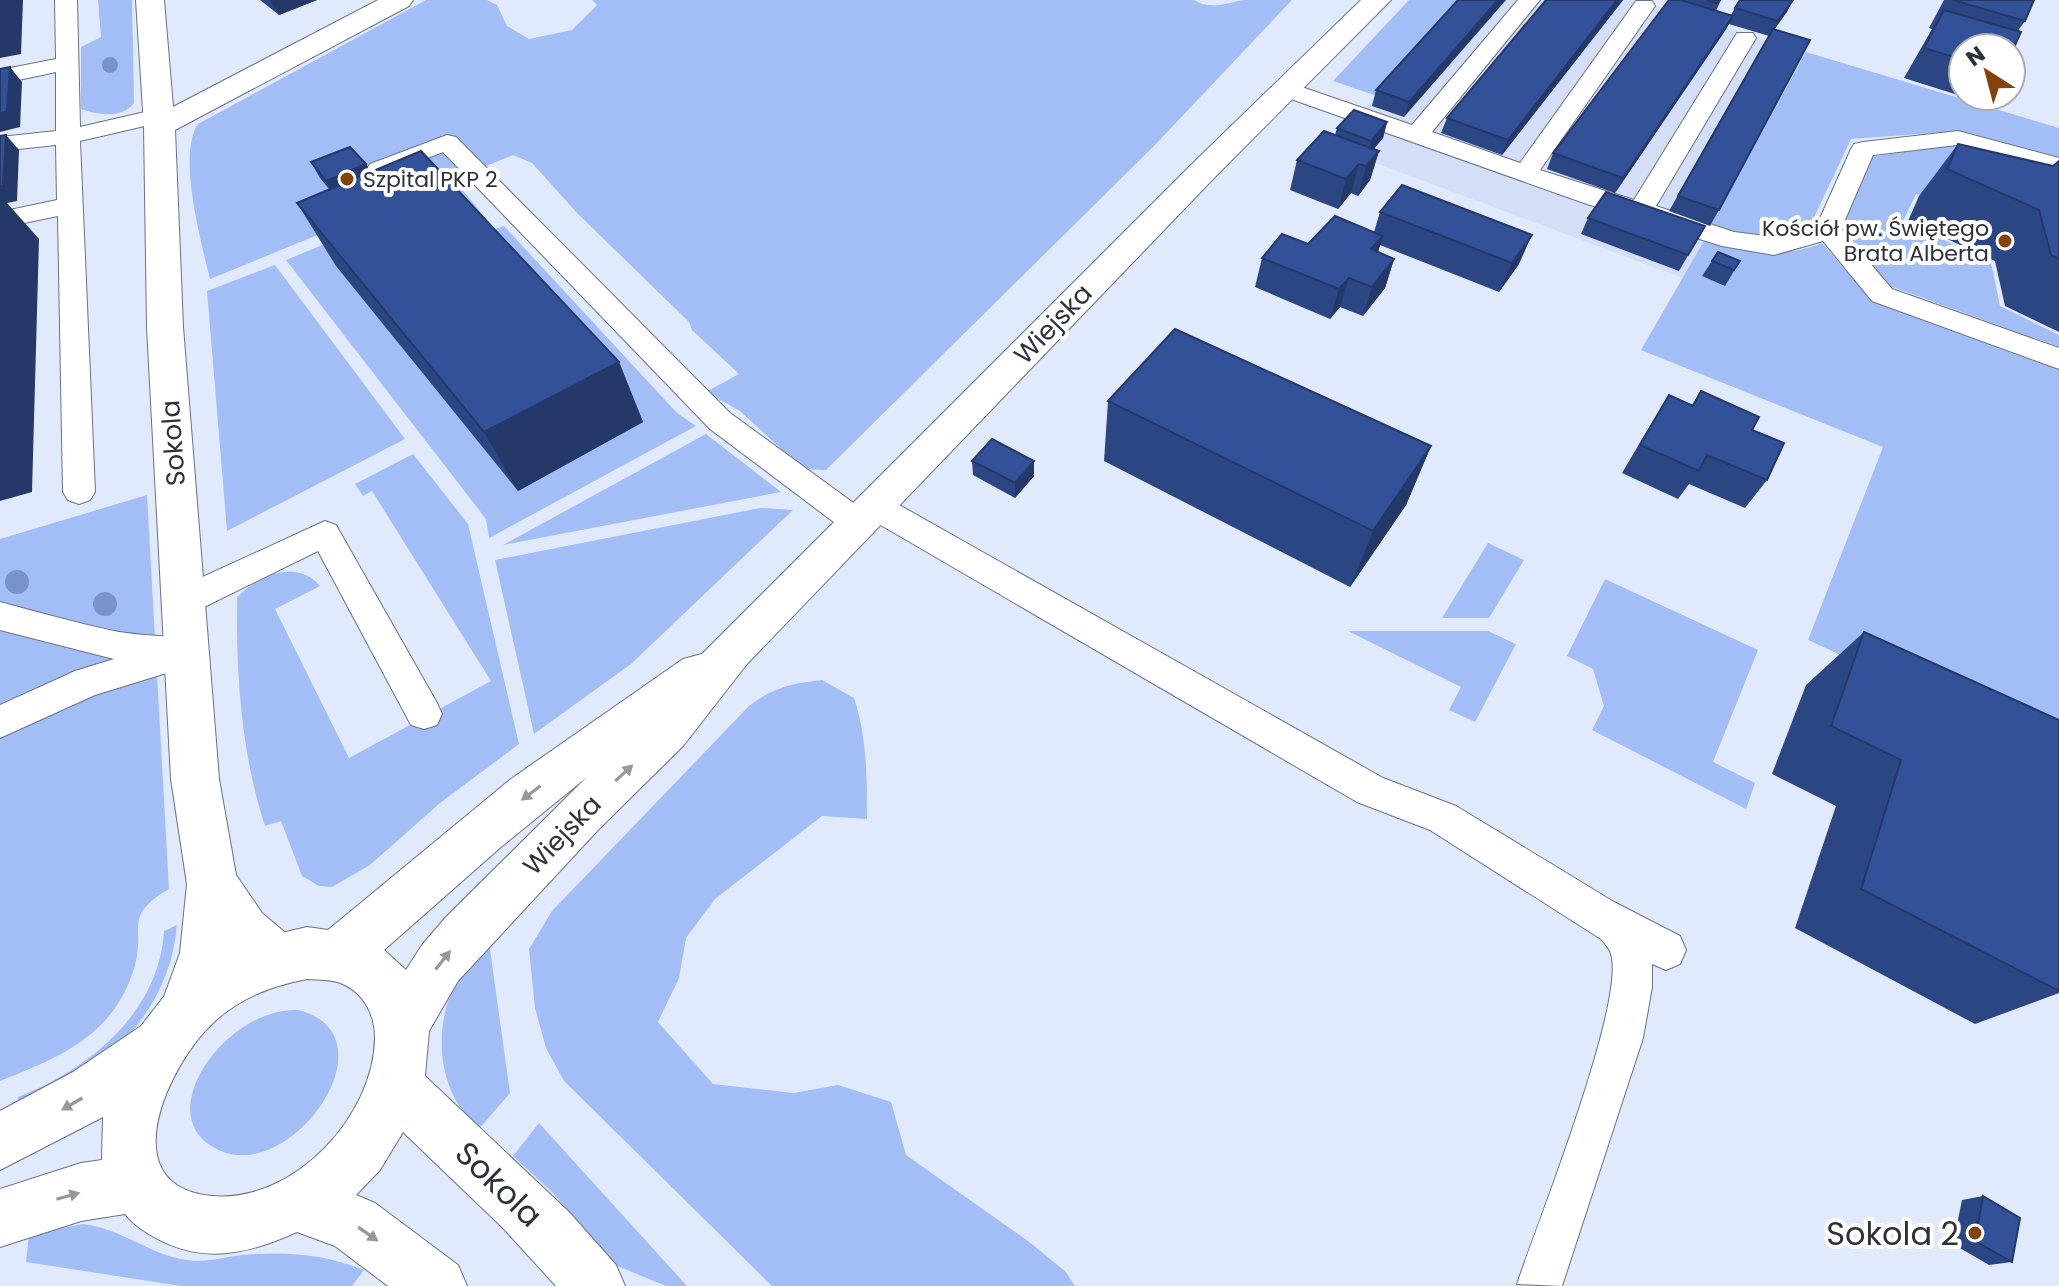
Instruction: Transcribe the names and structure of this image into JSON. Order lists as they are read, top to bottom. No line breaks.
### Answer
{"streets":{"street":["Wiejska","Sokola"]},"crossings":[["Wiejska","Sokola"]],"places":["Szpital PKP 2","Kościół pw. Świętego Brata Alberta","Sokola 2"],"north":"top left"}
